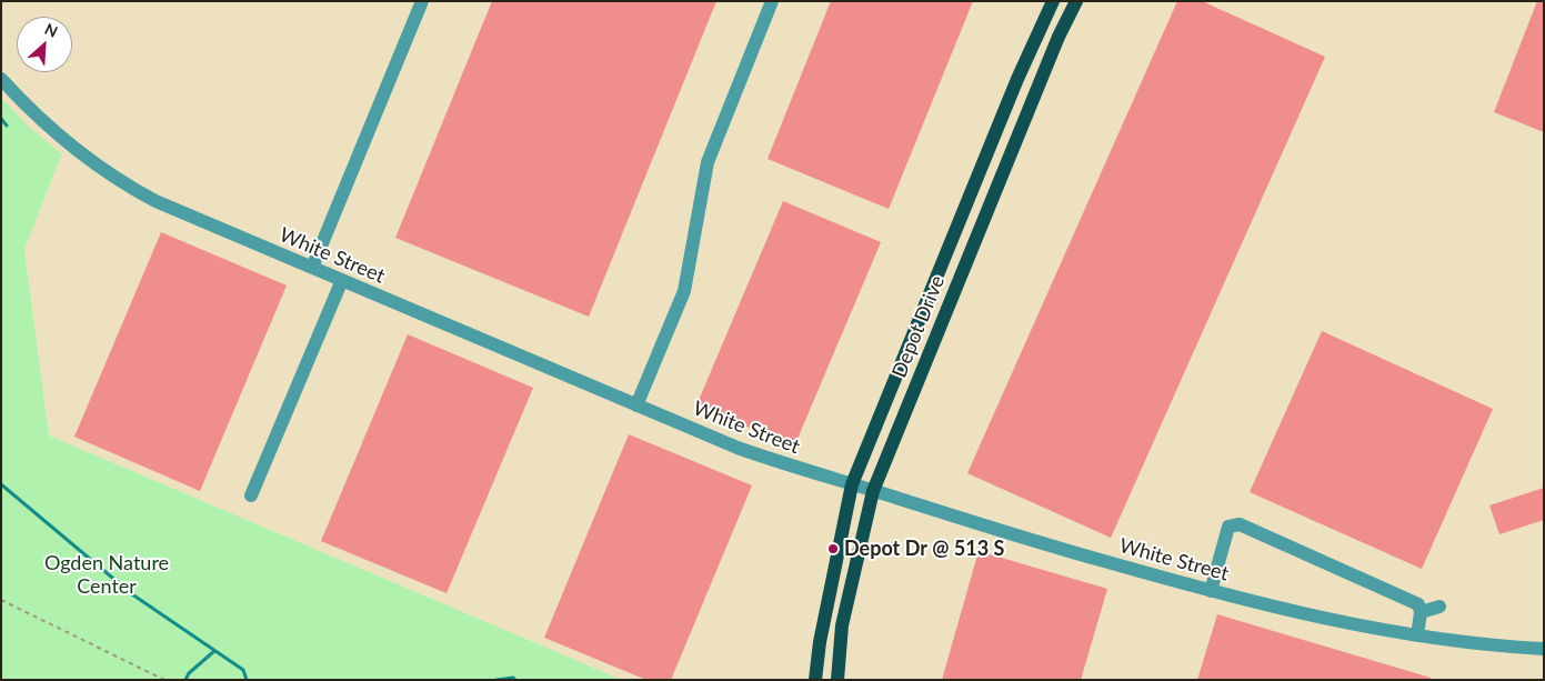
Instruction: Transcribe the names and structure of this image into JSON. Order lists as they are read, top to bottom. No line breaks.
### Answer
{"streets":{"main road":["Depot Drive"],"street":["White Street"]},"crossings":[["White Street","Depot Drive"]],"parks":["Ogden Nature Center"],"places":["Depot Dr @ 513 S"],"north":"top right"}
